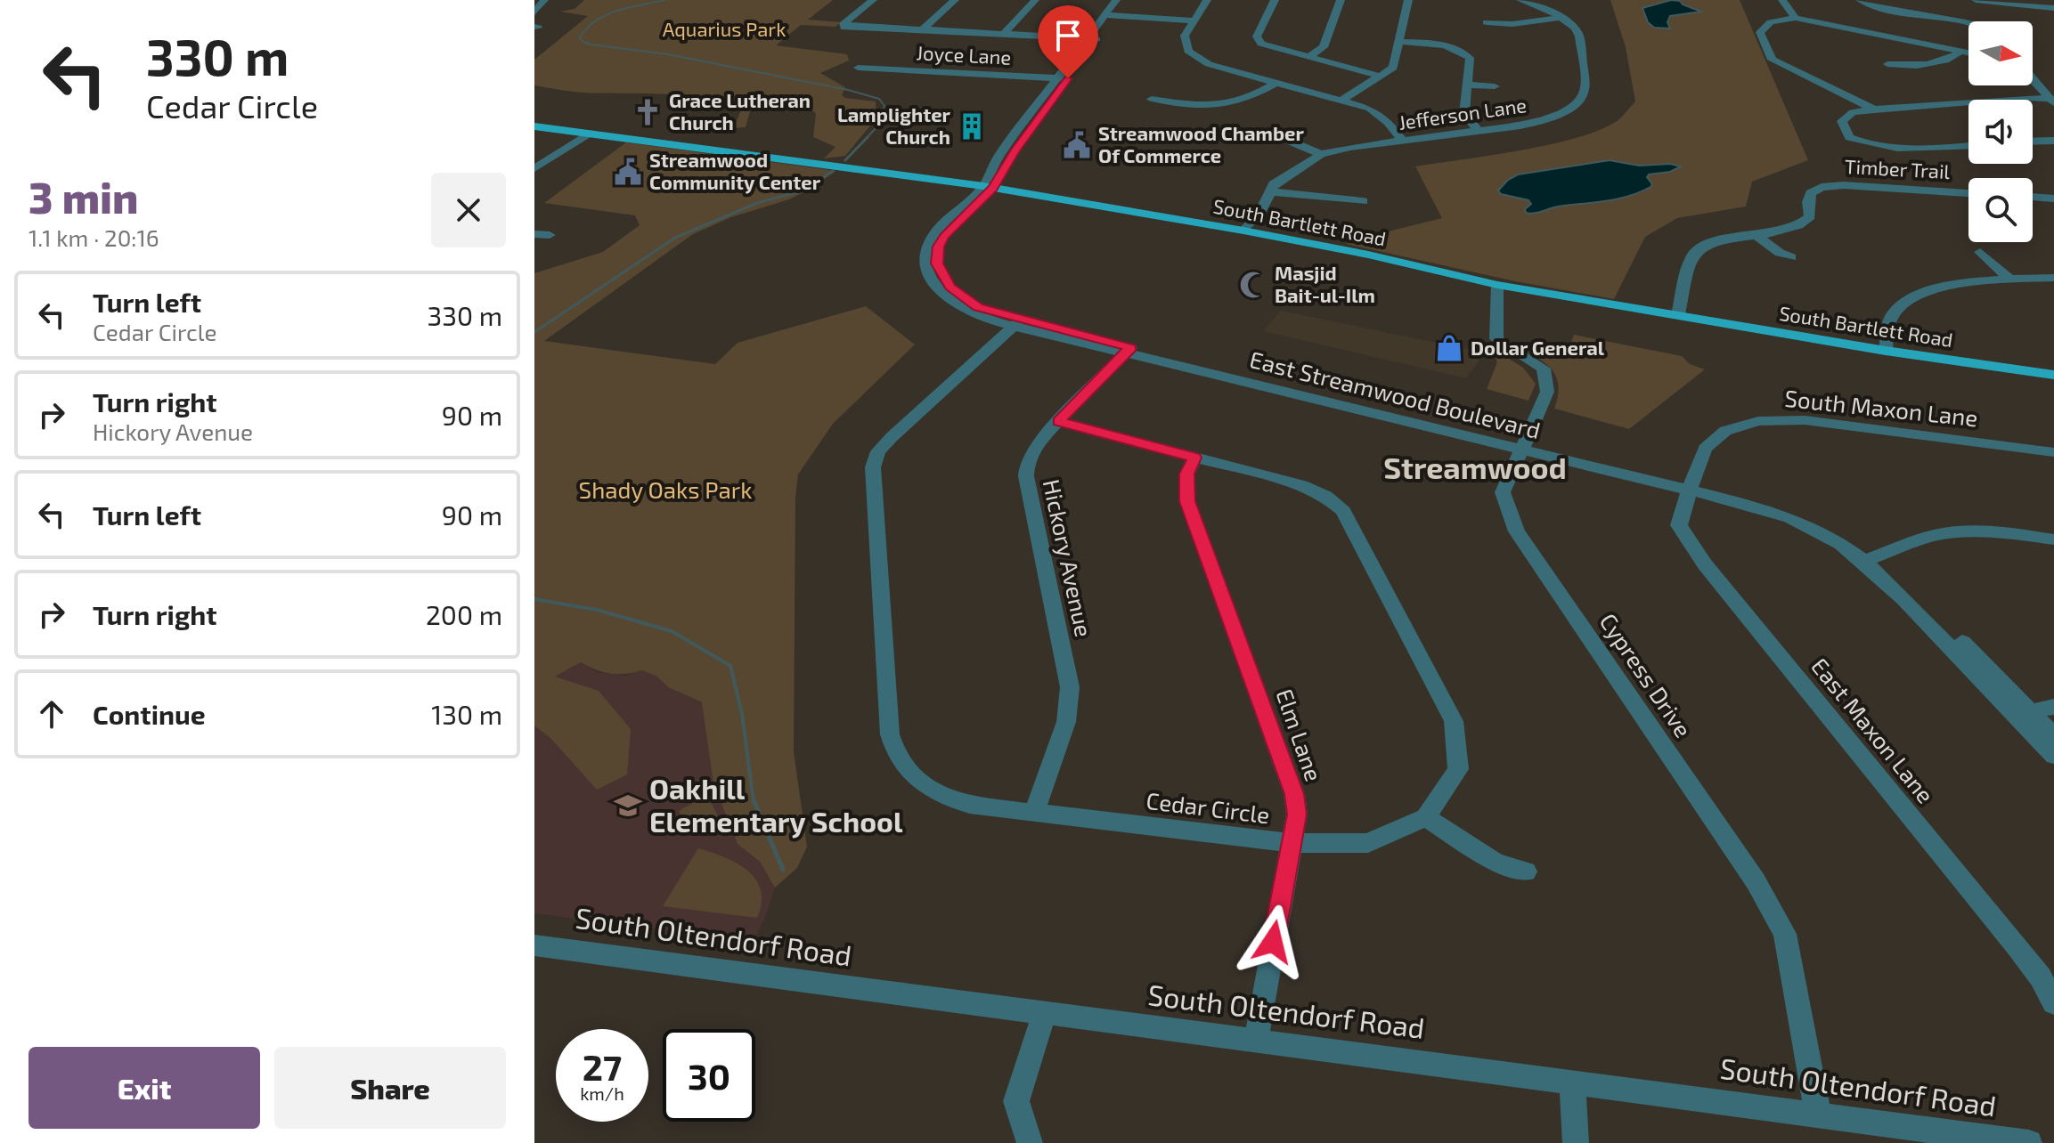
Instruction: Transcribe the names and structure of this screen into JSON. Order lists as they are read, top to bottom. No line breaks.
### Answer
{"streets":{"main road":["South Bartlett Road"],"street":["Joyce Lane","Jefferson Lane","Timber Trail","East Streamwood Boulevard","South Maxon Lane","Hickory Avenue","Cypress Drive","East Maxon Lane","Elm Lane","Cedar Circle","South Oltendorf Road"]},"crossings":[["Joyce Lane","East Streamwood Boulevard"],["Jefferson Lane","South Bartlett Road"],["Timber Trail","South Bartlett Road"],["South Bartlett Road","East Streamwood Boulevard"],["South Bartlett Road","Cypress Drive"],["East Streamwood Boulevard","South Maxon Lane"],["East Streamwood Boulevard","Hickory Avenue"],["East Streamwood Boulevard","Cypress Drive"],["East Streamwood Boulevard","East Maxon Lane"],["East Streamwood Boulevard","Cedar Circle"],["South Maxon Lane","East Maxon Lane"],["Hickory Avenue","Cedar Circle"],["Cypress Drive","South Oltendorf Road"],["Elm Lane","Cedar Circle"],["Elm Lane","South Oltendorf Road"]],"districts":["Streamwood"],"parks":["Aquarius Park","Shady Oaks Park"],"places":{"church":["Grace Lutheran Church"],"building":["Lamplighter Church"],"public building":["Streamwood Chamber Of Commerce","Streamwood Community Center"],"mosque":["Masjid Bait-ul-Ilm"],"shop":["Dollar General"],"school or university":["Oakhill Elementary School"]},"north":"right","page":{"turn":["330 m","Cedar Circle"],"heading":["3 min","1.1 km · 20:16"],"list":[{"name":"Turn left","note":"Cedar Circle","value":"330 m"},{"name":"Turn right","note":"Hickory Avenue","value":"90 m"},{"name":"Turn left","value":"90 m"},{"name":"Turn right","value":"200 m"},{"name":"Continue","value":"130 m"}],"speed":"27 km/h","limit":"30","buttons":["Exit","Share"]}}
